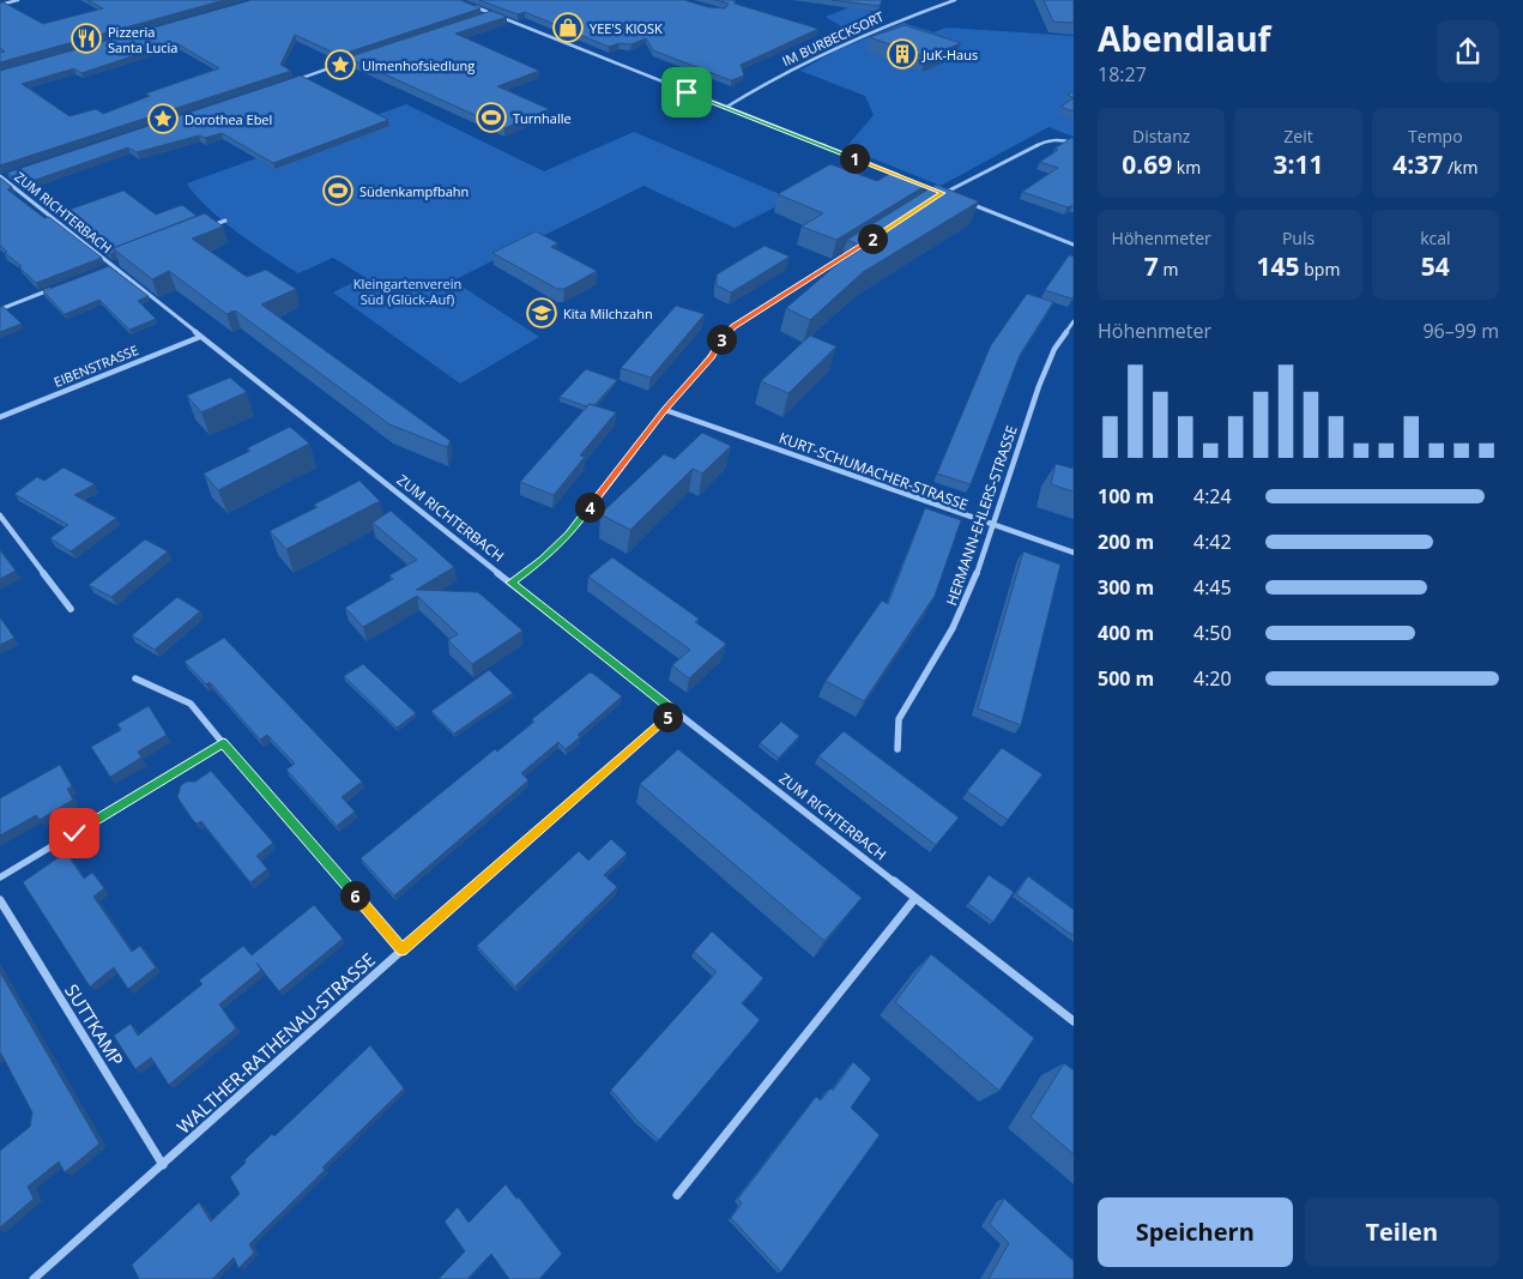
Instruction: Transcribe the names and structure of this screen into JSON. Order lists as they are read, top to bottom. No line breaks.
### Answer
{"streets":{"street":["IM BURBECKSORT","ZUM RICHTERBACH","EIBENSTRASSE","KURT-SCHUMACHER-STRASSE","HERMANN-EHLERS-STRASSE","SUTTKAMP","WALTHER-RATHENAU-STRASSE"]},"crossings":[["ZUM RICHTERBACH","EIBENSTRASSE"],["ZUM RICHTERBACH","WALTHER-RATHENAU-STRASSE"],["KURT-SCHUMACHER-STRASSE","HERMANN-EHLERS-STRASSE"],["SUTTKAMP","WALTHER-RATHENAU-STRASSE"]],"parks":["Kleingartenverein Süd (Glück-Auf)"],"places":{"shop":["YEE'S KIOSK"],"restaurant":["Pizzeria Santa Lucia"],"building":["JuK-Haus"],"place":["Ulmenhofsiedlung","Dorothea Ebel"],"sports":["Turnhalle","Südenkampfbahn"],"school or university":["Kita Milchzahn"]},"page":{"heading":["Abendlauf","18:27"],"stats":[["Distanz","0.69 km"],["Zeit","3:11"],["Tempo","4:37 /km"],["Höhenmeter","7 m"],["Puls","145 bpm"],["kcal","54"]],"pins":["1","2","3","4","5","6"],"chart":["Höhenmeter","96–99 m"],"list":[{"name":"100 m","note":"4:24"},{"name":"200 m","note":"4:42"},{"name":"300 m","note":"4:45"},{"name":"400 m","note":"4:50"},{"name":"500 m","note":"4:20"}],"buttons":["Speichern","Teilen"]}}
